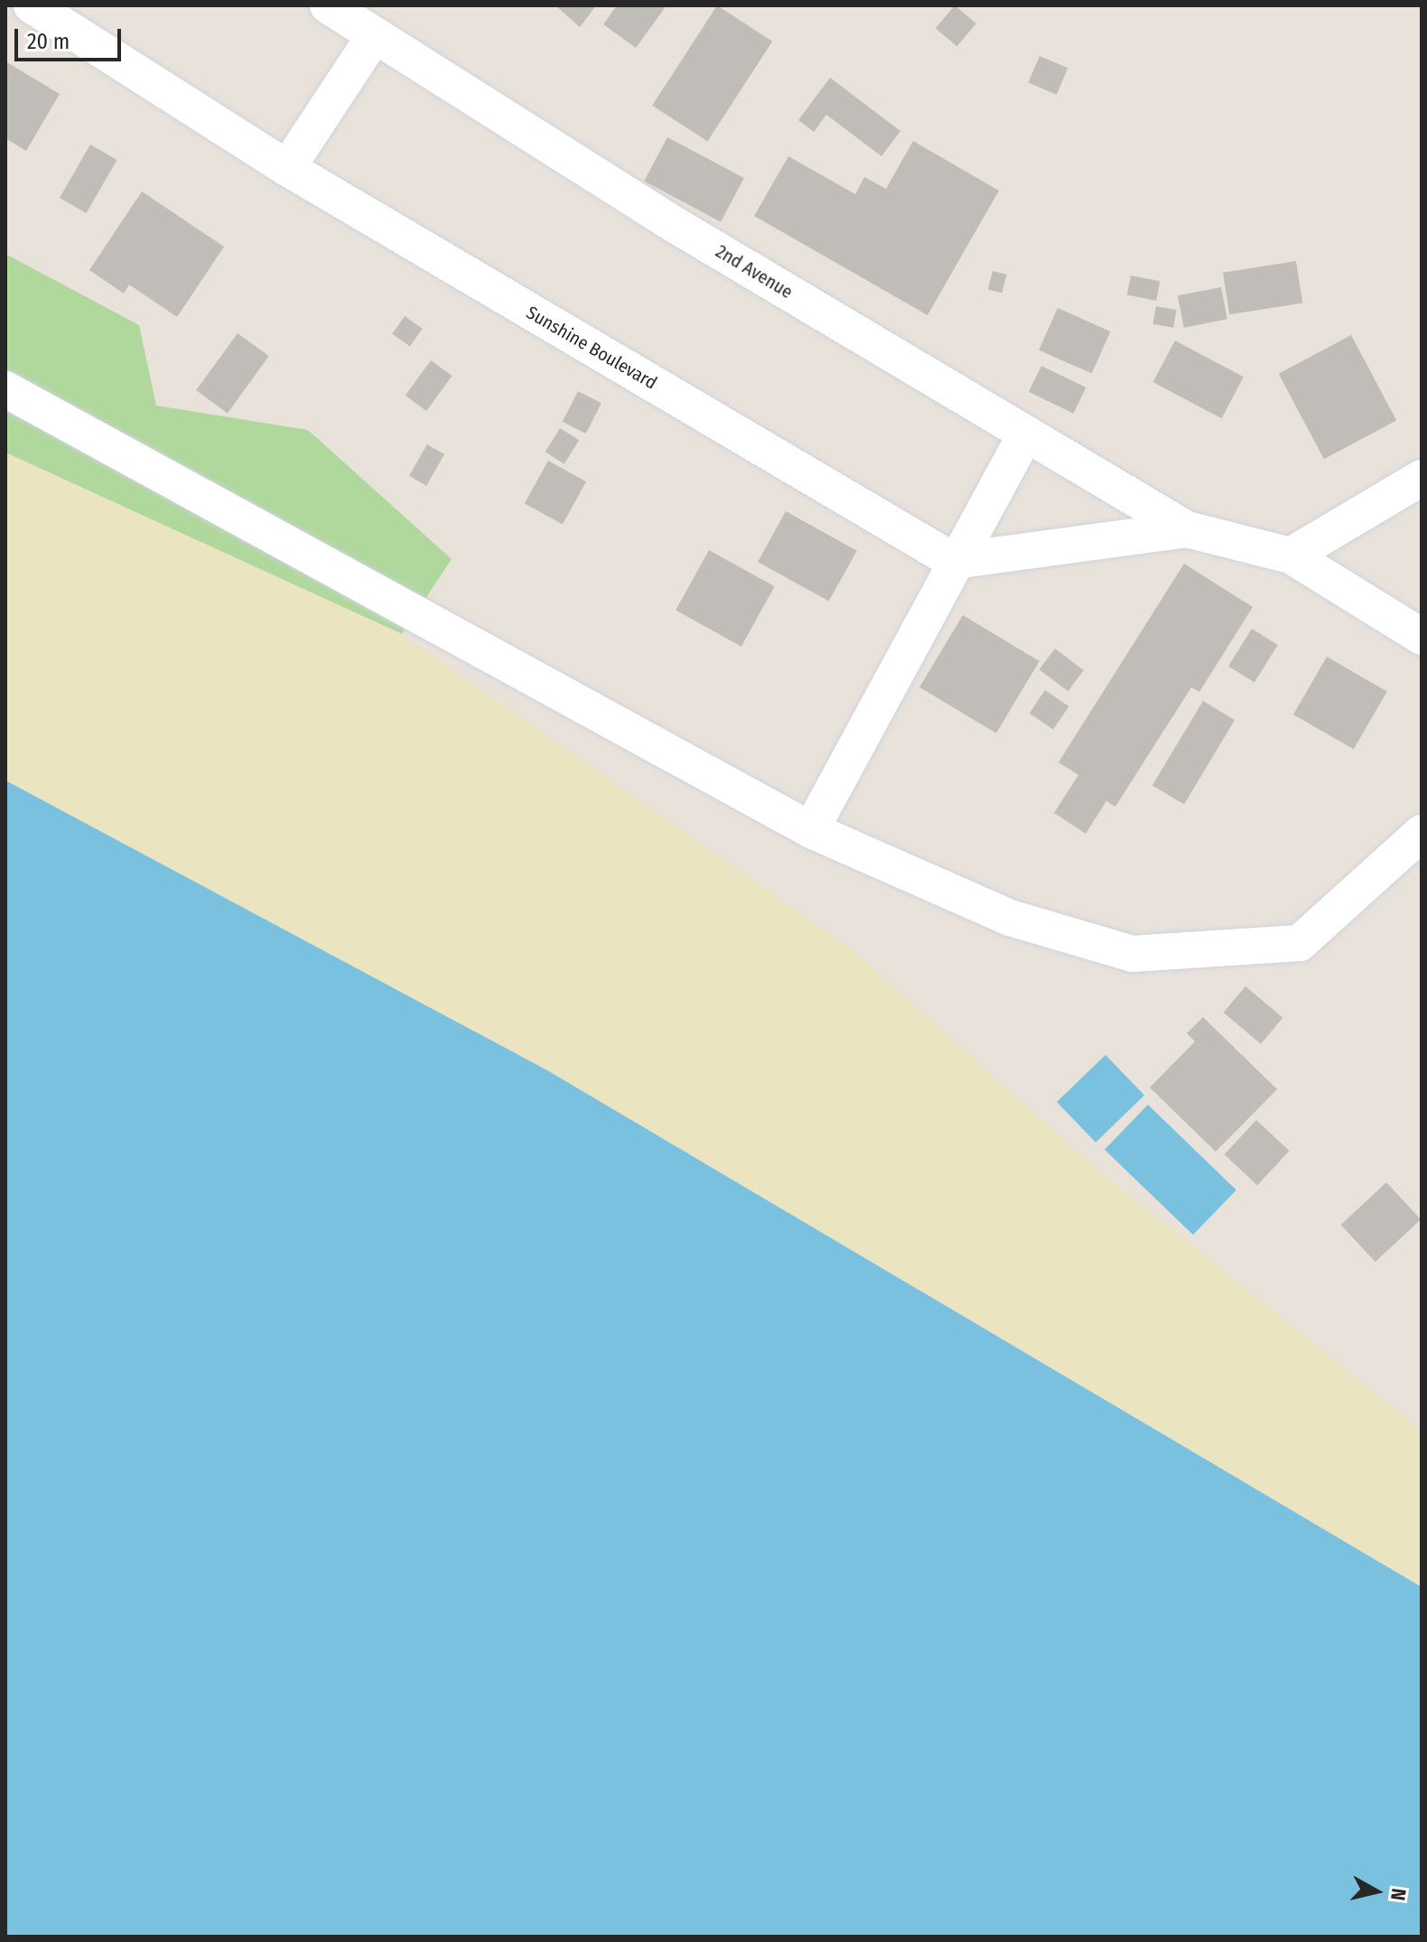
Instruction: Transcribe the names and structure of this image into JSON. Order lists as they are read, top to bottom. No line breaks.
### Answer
{"streets":{"street":["2nd Avenue","Sunshine Boulevard"]},"scale_bar":"20 m","north":"right"}
